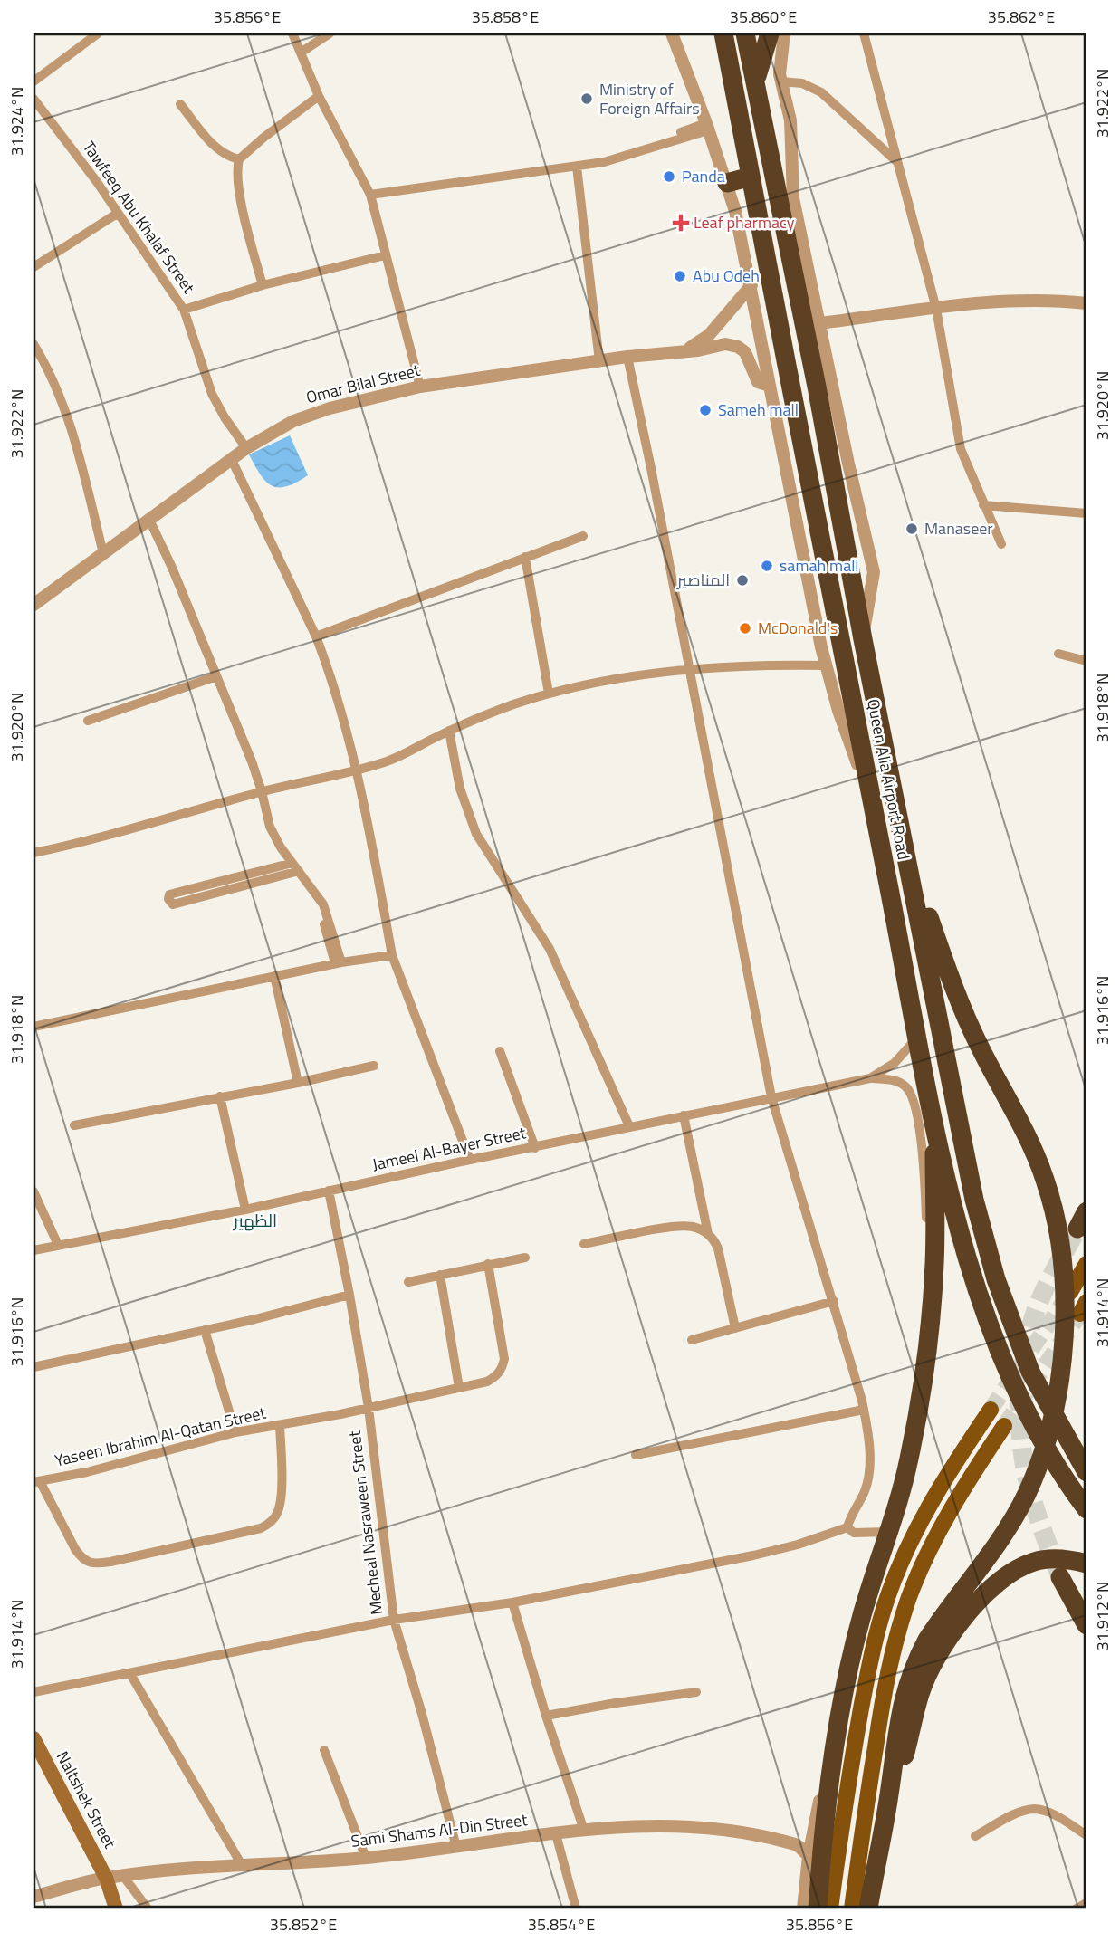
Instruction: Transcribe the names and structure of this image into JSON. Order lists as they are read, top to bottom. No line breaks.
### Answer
{"streets":{"highway":["Queen Alia Airport Road"],"main road":["Naltshek Street"],"street":["Tawfeeq Abu Khalaf Street","Omar Bilal Street","Jameel Al-Bayer Street","Yaseen Ibrahim Al-Qatan Street","Mecheal Nasraween Street","Sami Shams Al-Din Street"]},"crossings":[["Queen Alia Airport Road","Jameel Al-Bayer Street"],["Jameel Al-Bayer Street","Mecheal Nasraween Street"],["Yaseen Ibrahim Al-Qatan Street","Mecheal Nasraween Street"],["Mecheal Nasraween Street","Sami Shams Al-Din Street"],["Naltshek Street","Sami Shams Al-Din Street"]],"districts":["الظهير"],"places":{"other":["Ministry of Foreign Affairs","Panda","Abu Odeh","Sameh mall","Manaseer","samah mall","المناصير","McDonald's"],"health":["Leaf pharmacy"]},"coordinates":["35.856°E","35.858°E","35.860°E","35.862°E","31.922°N","31.924°N","31.920°N","31.918°N","31.916°N","31.914°N","31.912°N","35.852°E","35.854°E"]}
